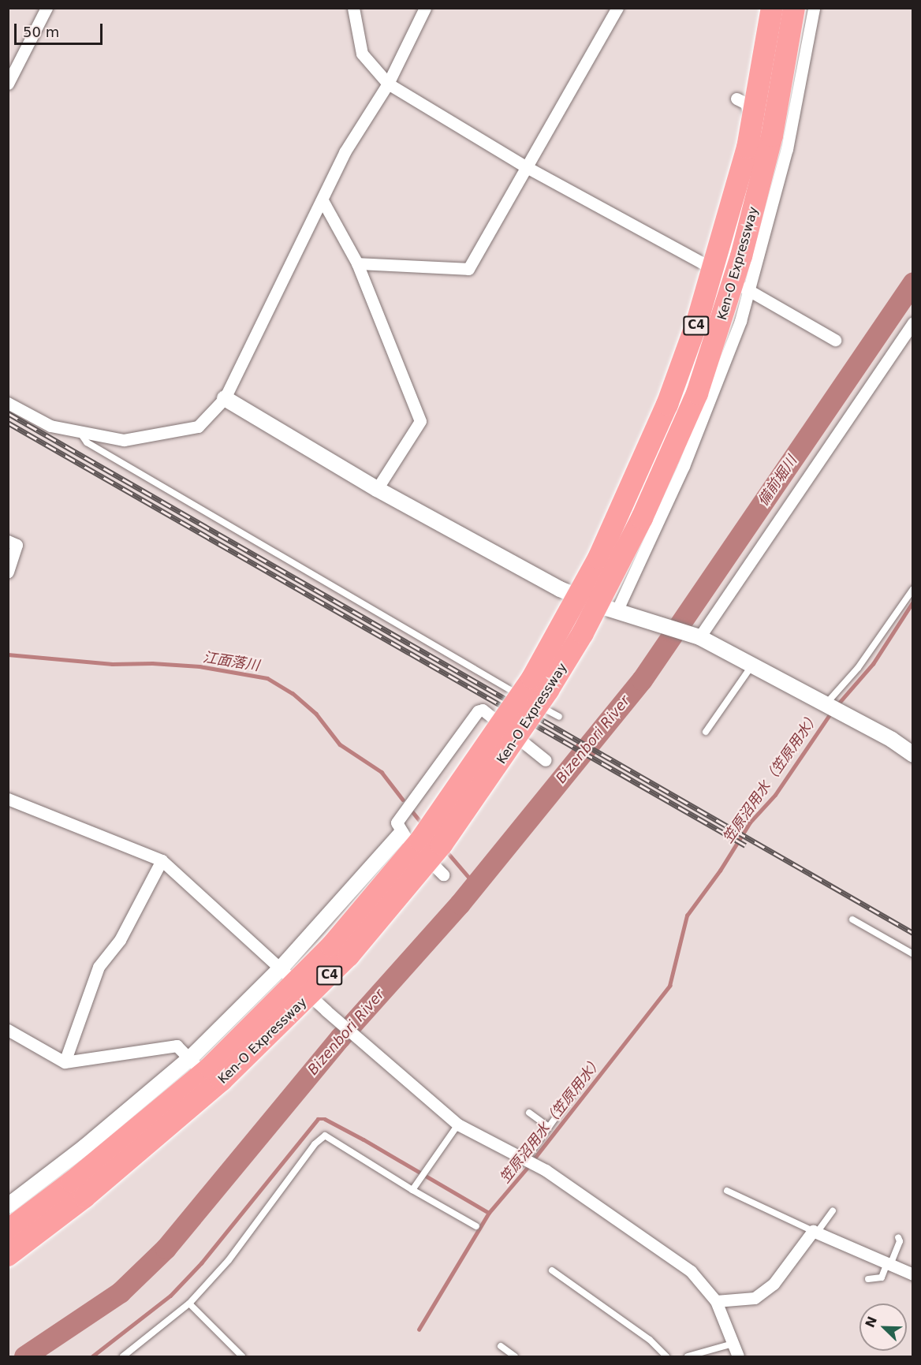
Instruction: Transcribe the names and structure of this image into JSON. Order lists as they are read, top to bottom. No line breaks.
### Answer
{"streets":{"highway":["Ken-O Expressway","C4"]},"water":["備前堀川","江面落川","Bizenbori River","笠原沼用水（笠原用水）"],"scale_bar":"50 m","north":"top left"}
